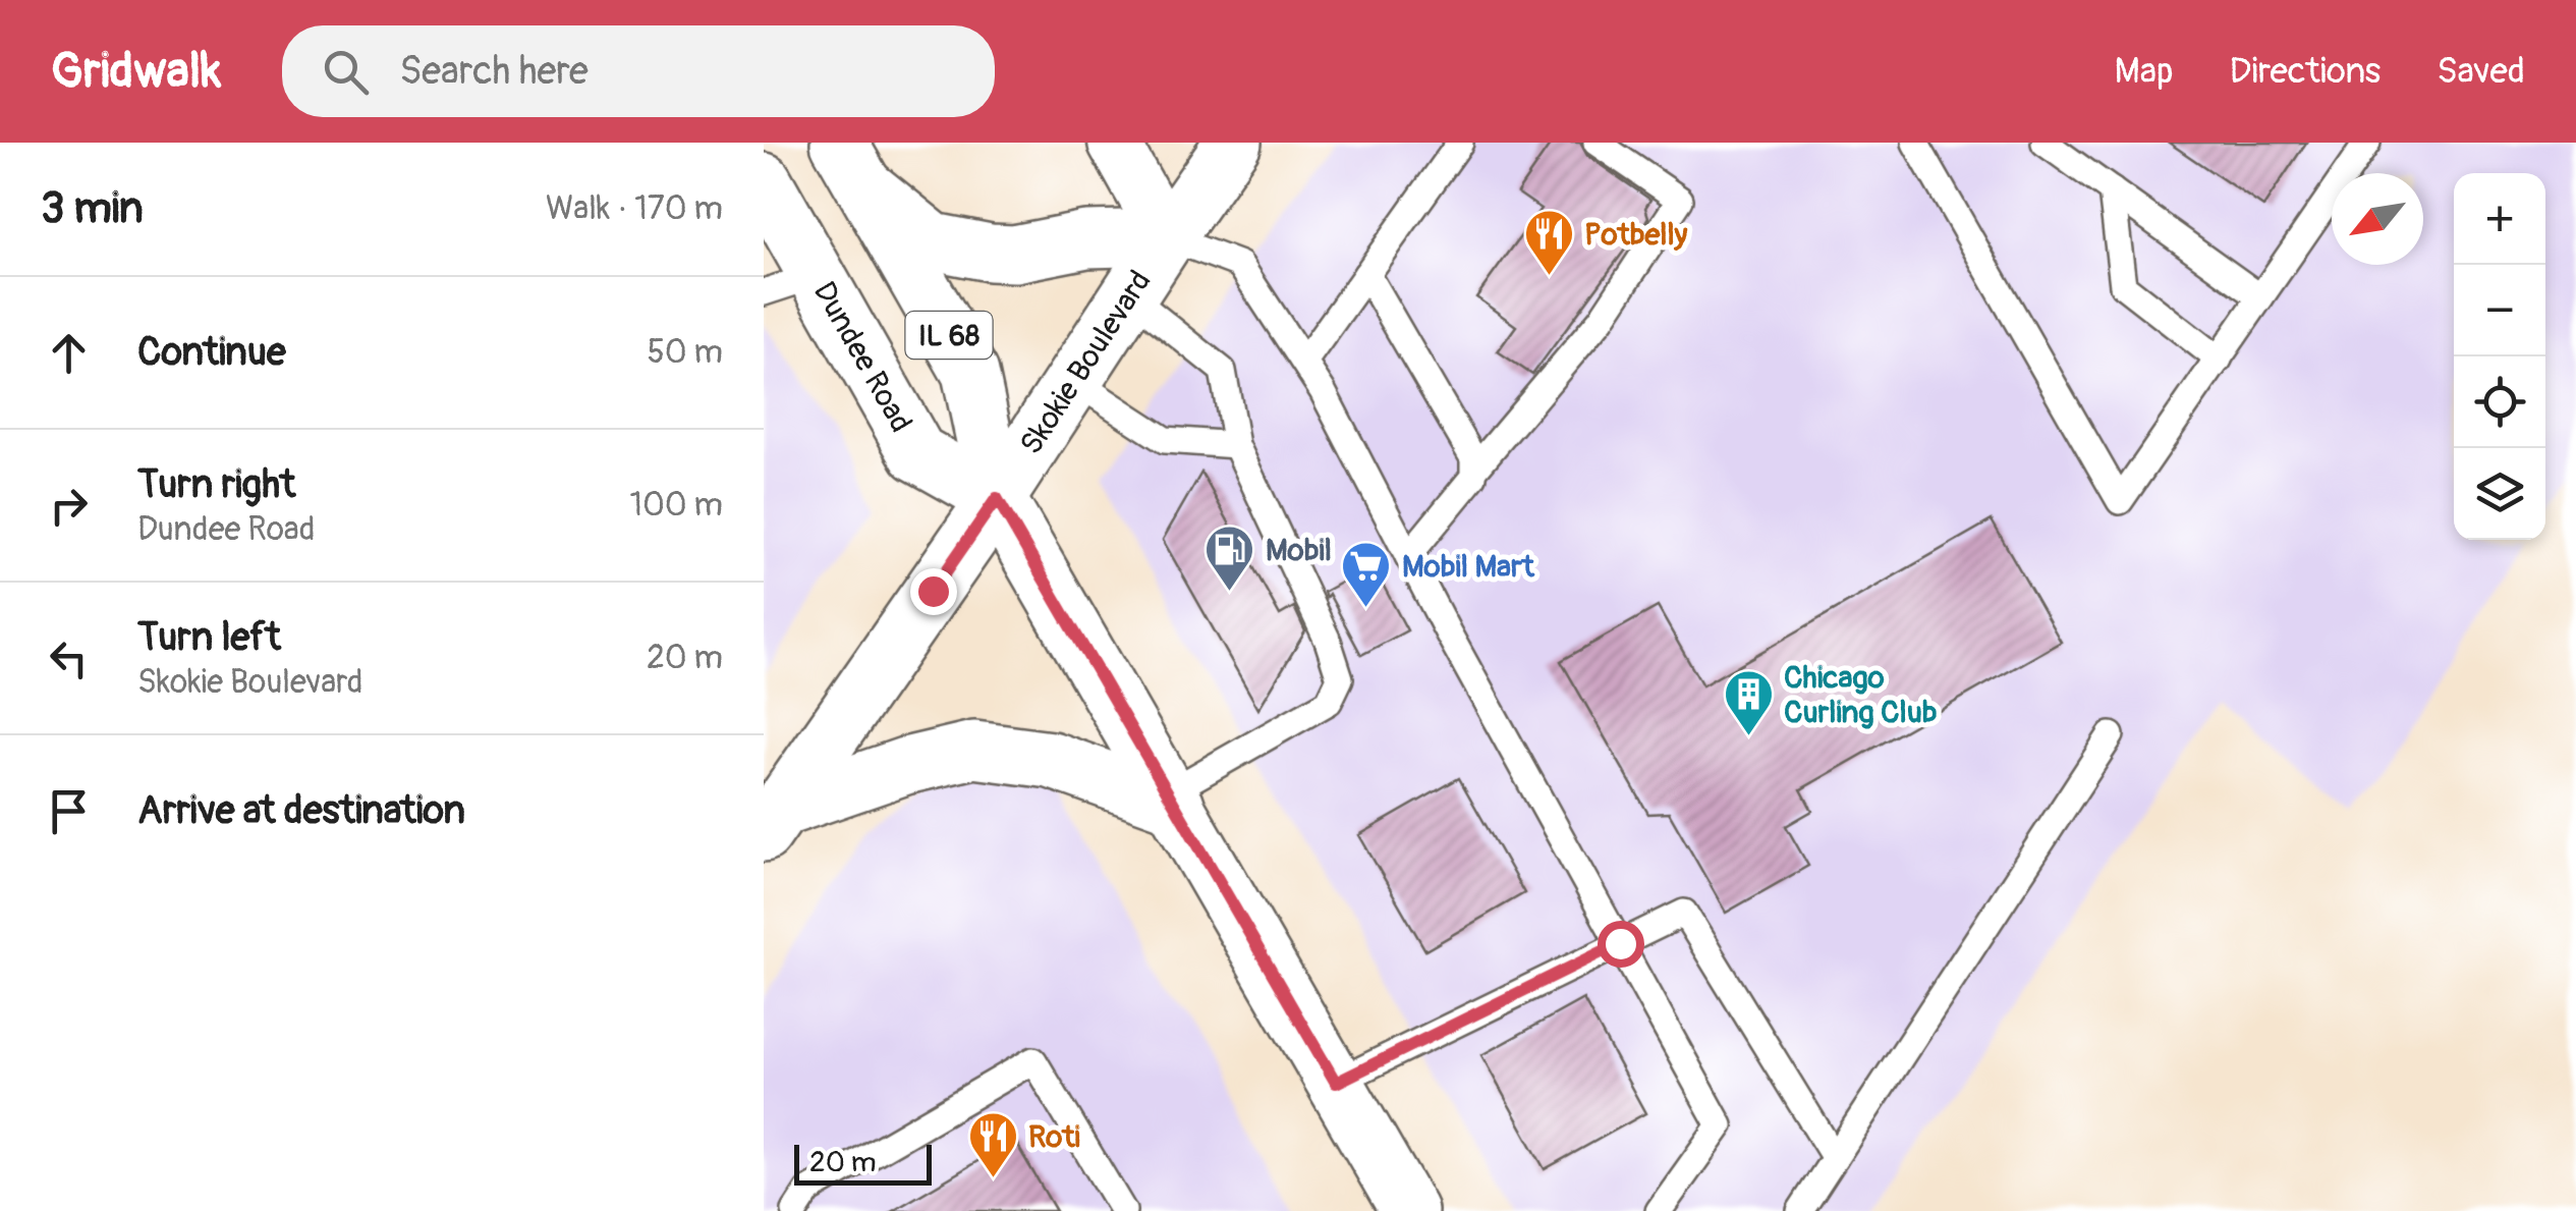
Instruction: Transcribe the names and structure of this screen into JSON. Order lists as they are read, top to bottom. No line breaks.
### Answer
{"streets":{"main road":["IL 68","Dundee Road","Skokie Boulevard"]},"crossings":[["IL 68","Dundee Road"],["IL 68","Skokie Boulevard"],["Dundee Road","Skokie Boulevard"]],"places":{"restaurant":["Potbelly","Roti"],"fuel station":["Mobil"],"supermarket":["Mobil Mart"],"building":["Chicago Curling Club"]},"scale_bar":"20 m","north":"bottom left","page":{"header":"Gridwalk","search":"Search here","nav":["Map","Directions","Saved"],"heading":["3 min","Walk · 170 m"],"map_buttons":["+","−"],"list":[["Continue","50 m"],["Turn right","Dundee Road","100 m"],["Turn left","Skokie Boulevard","20 m"],"Arrive at destination"],"scale":"20 m"}}
